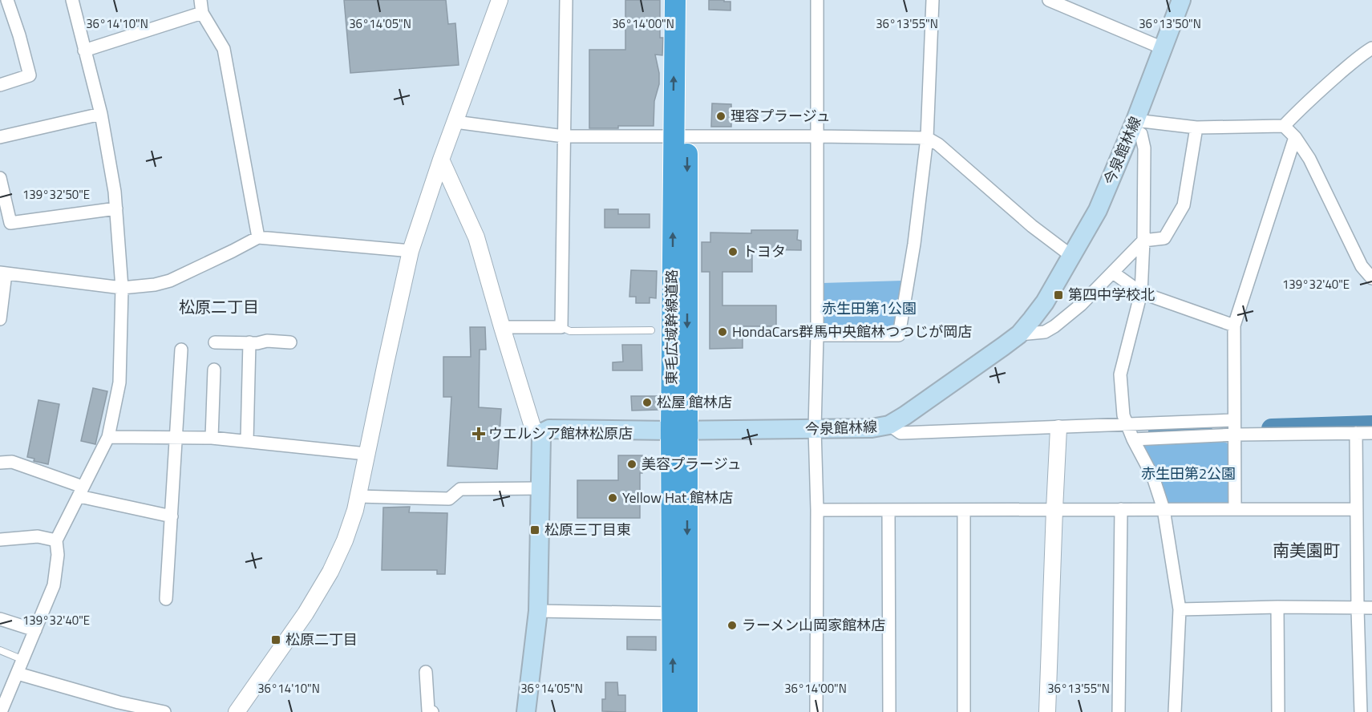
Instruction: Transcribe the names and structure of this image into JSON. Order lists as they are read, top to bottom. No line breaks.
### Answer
{"streets":{"highway":["東毛広域幹線道路"],"main road":["今泉館林線"]},"crossings":[["今泉館林線","東毛広域幹線道路"]],"districts":["松原二丁目","南美園町"],"parks":["赤生田第1公園","赤生田第2公園"],"places":{"other":["理容プラージュ","トヨタ","HondaCars群馬中央館林つつじが岡店","松屋 館林店","美容プラージュ","Yellow Hat 館林店","ラーメン山岡家館林店"],"transit":["第四中学校北","松原三丁目東","松原二丁目"],"health":["ウエルシア館林松原店"]},"coordinates":["36°14'00\"N","36°14'10\"N","36°14'05\"N","36°13'55\"N","36°13'50\"N","139°32'50\"E","139°32'40\"E"]}
